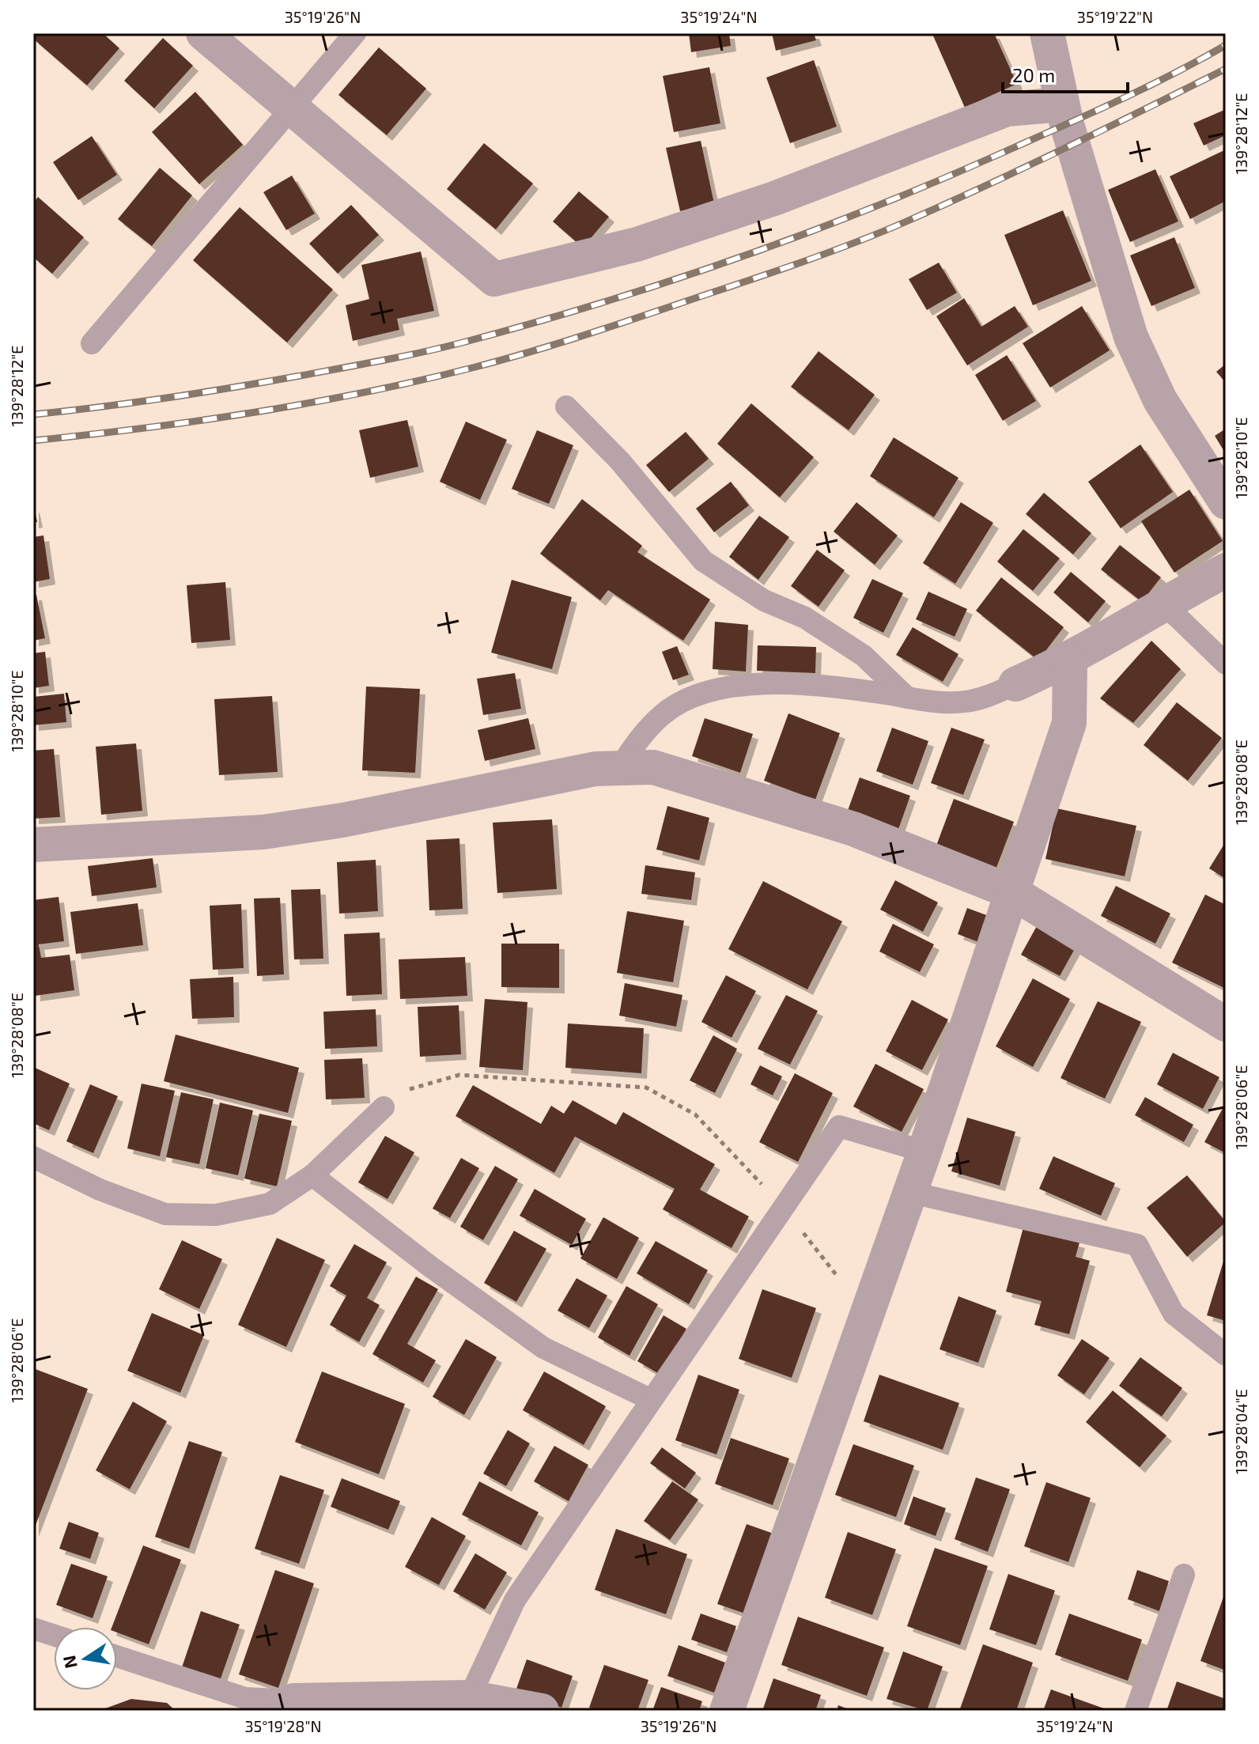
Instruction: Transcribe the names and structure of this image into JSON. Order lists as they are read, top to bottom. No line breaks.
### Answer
{"scale_bar":"20 m","north":"left","coordinates":["35°19'26\"N","35°19'24\"N","35°19'22\"N","139°28'12\"E","139°28'10\"E","139°28'08\"E","139°28'06\"E","139°28'04\"E","35°19'28\"N"]}
